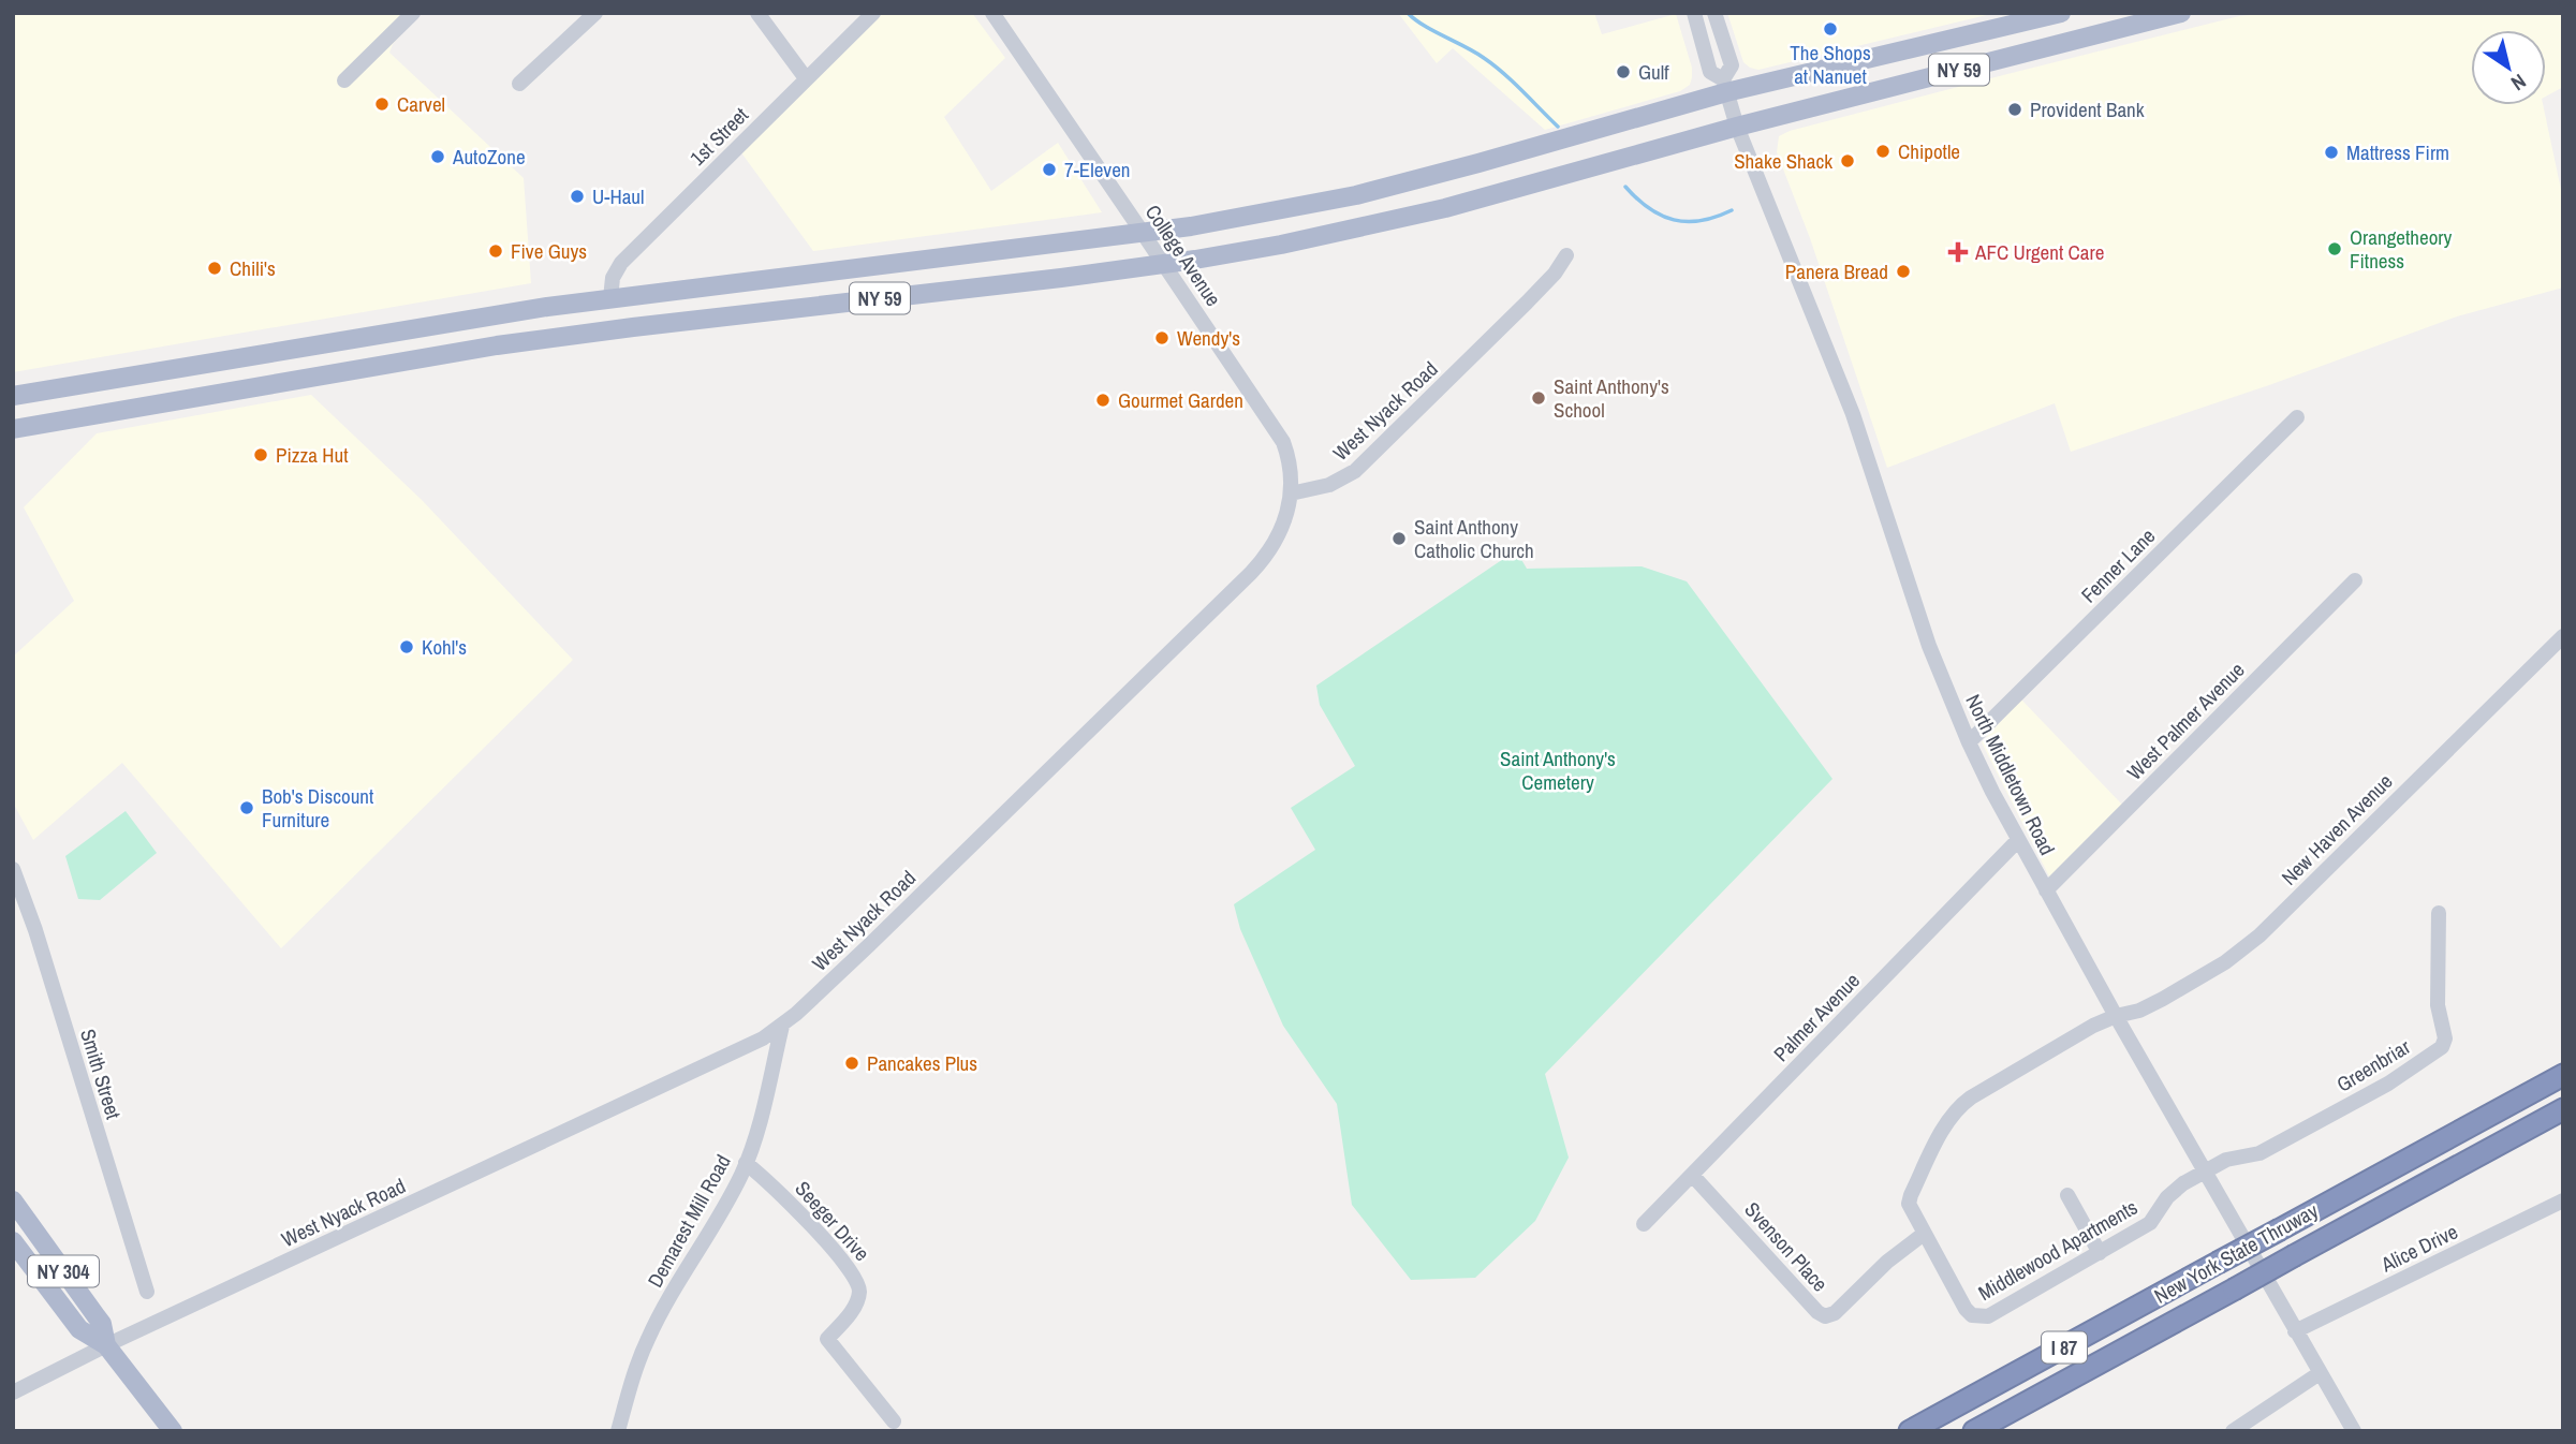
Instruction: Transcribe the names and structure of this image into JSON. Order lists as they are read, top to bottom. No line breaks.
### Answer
{"streets":{"highway":["New York State Thruway","I 87"],"main road":["NY 59","NY 304"],"street":["1st Street","College Avenue","West Nyack Road","Fenner Lane","West Palmer Avenue","North Middletown Road","New Haven Avenue","Palmer Avenue","Greenbriar","Smith Street","Demarest Mill Road","Seeger Drive","Svenson Place","Alice Drive","Middlewood Apartments"]},"crossings":[["NY 59","1st Street"],["NY 59","College Avenue"],["NY 59","North Middletown Road"],["College Avenue","West Nyack Road"],["West Nyack Road","Demarest Mill Road"],["West Nyack Road","NY 304"],["Fenner Lane","North Middletown Road"],["West Palmer Avenue","North Middletown Road"],["North Middletown Road","New Haven Avenue"],["North Middletown Road","Palmer Avenue"],["North Middletown Road","Greenbriar"],["North Middletown Road","Alice Drive"],["North Middletown Road","Middlewood Apartments"],["New Haven Avenue","Middlewood Apartments"],["Palmer Avenue","Svenson Place"],["Greenbriar","Middlewood Apartments"],["Demarest Mill Road","Seeger Drive"],["Svenson Place","Middlewood Apartments"]],"parks":["Saint Anthony's Cemetery"],"places":{"other":["The Shops at Nanuet","Gulf","Carvel","Provident Bank","Chipotle","Mattress Firm","AutoZone","Shake Shack","7-Eleven","U-Haul","Orangetheory Fitness","Five Guys","Chili's","Panera Bread","Wendy's","Saint Anthony's School","Gourmet Garden","Pizza Hut","Saint Anthony Catholic Church","Kohl's","Bob's Discount Furniture","Pancakes Plus"],"health":["AFC Urgent Care"]},"north":"bottom right"}
